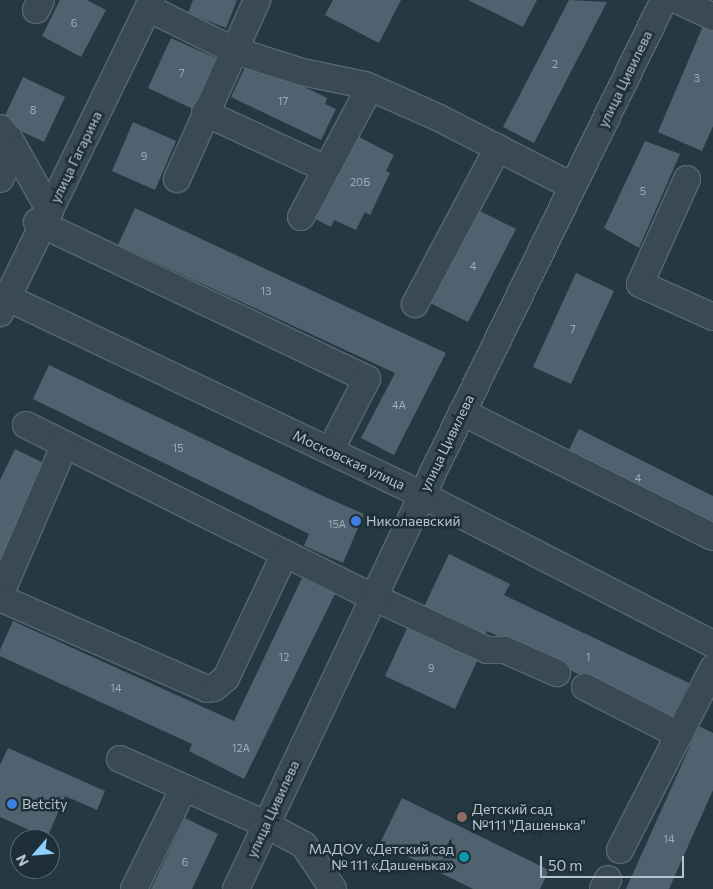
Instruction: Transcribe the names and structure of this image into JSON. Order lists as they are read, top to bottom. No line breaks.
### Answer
{"streets":{"street":["улица Цивилева","улица Гагарина","Московская улица"]},"crossings":[["улица Цивилева","Московская улица"],["улица Гагарина","Московская улица"]],"places":["Николаевский","Betcity","Детский сад №111 \"Дашенька\"","МАДОУ «Детский сад № 111 «Дашенька»"],"house_numbers":["6","2","7","3","17","8","9","20Б","5","4","13","7","4А","15","4","15А","12","1","9","14","12А","14","6"],"scale_bar":"50 m","north":"bottom left"}
